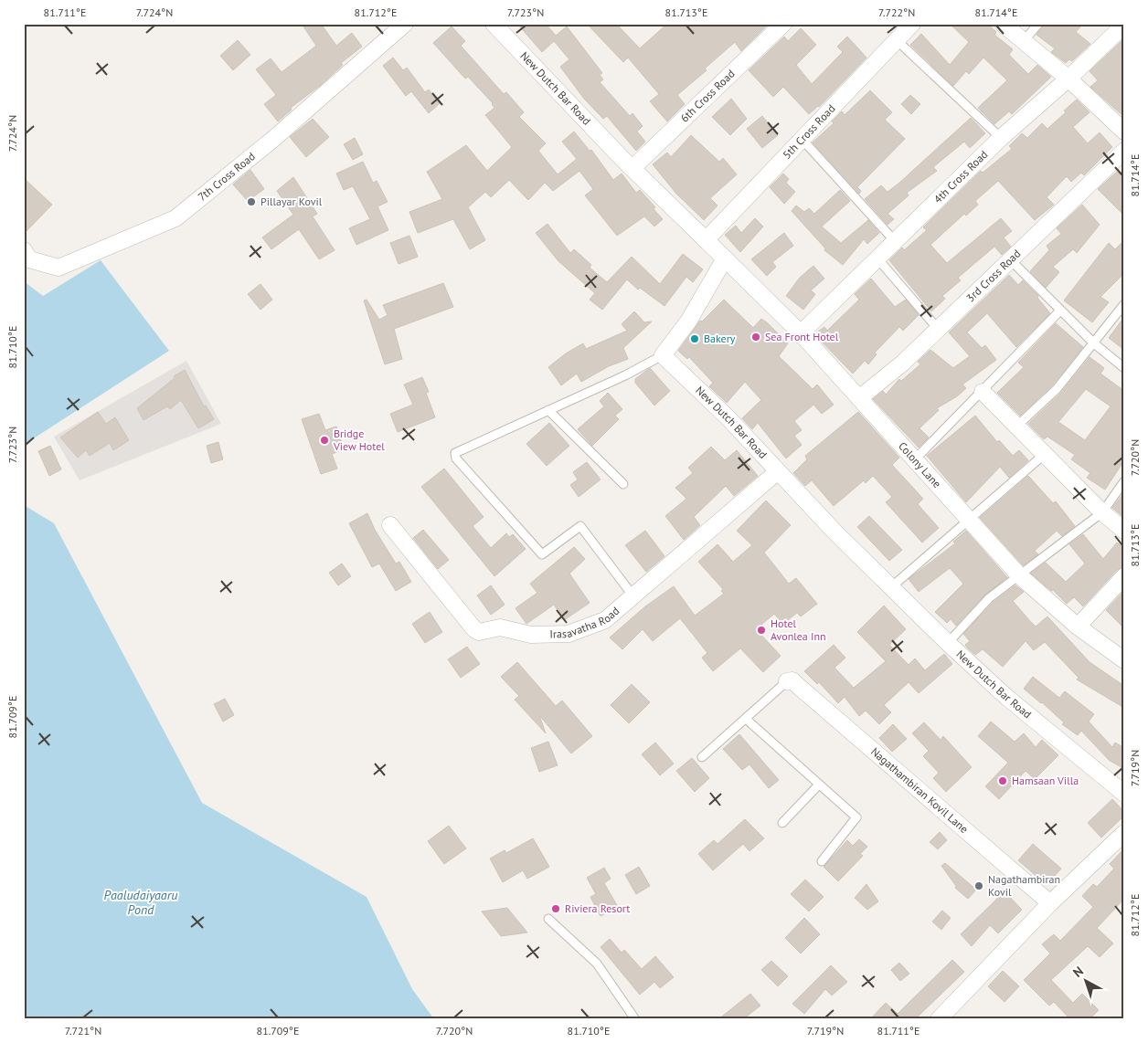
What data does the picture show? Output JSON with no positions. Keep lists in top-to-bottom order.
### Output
{
  "streets": {
    "street": [
      "New Dutch Bar Road",
      "6th Cross Road",
      "5th Cross Road",
      "7th Cross Road",
      "4th Cross Road",
      "3rd Cross Road",
      "Colony Lane",
      "Irasavatha Road",
      "Nagathambiran Kovil Lane"
    ]
  },
  "crossings": [
    ["New Dutch Bar Road", "6th Cross Road"],
    ["New Dutch Bar Road", "5th Cross Road"],
    ["New Dutch Bar Road", "Colony Lane"],
    ["New Dutch Bar Road", "Irasavatha Road"],
    ["4th Cross Road", "Colony Lane"],
    ["3rd Cross Road", "Colony Lane"]
  ],
  "water": ["Paaludaiyaaru Pond"],
  "places": [
    "Pillayar Kovil",
    "Sea Front Hotel",
    "Bakery",
    "Bridge View Hotel",
    "Hotel Avonlea Inn",
    "Hamsaan Villa",
    "Nagathambiran Kovil",
    "Riviera Resort"
  ],
  "north": "top left",
  "coordinates": [
    "81.711°E",
    "7.724°N",
    "81.712°E",
    "7.723°N",
    "81.713°E",
    "7.722°N",
    "81.714°E",
    "81.710°E",
    "7.720°N",
    "81.709°E",
    "7.719°N",
    "7.721°N"
  ]
}
